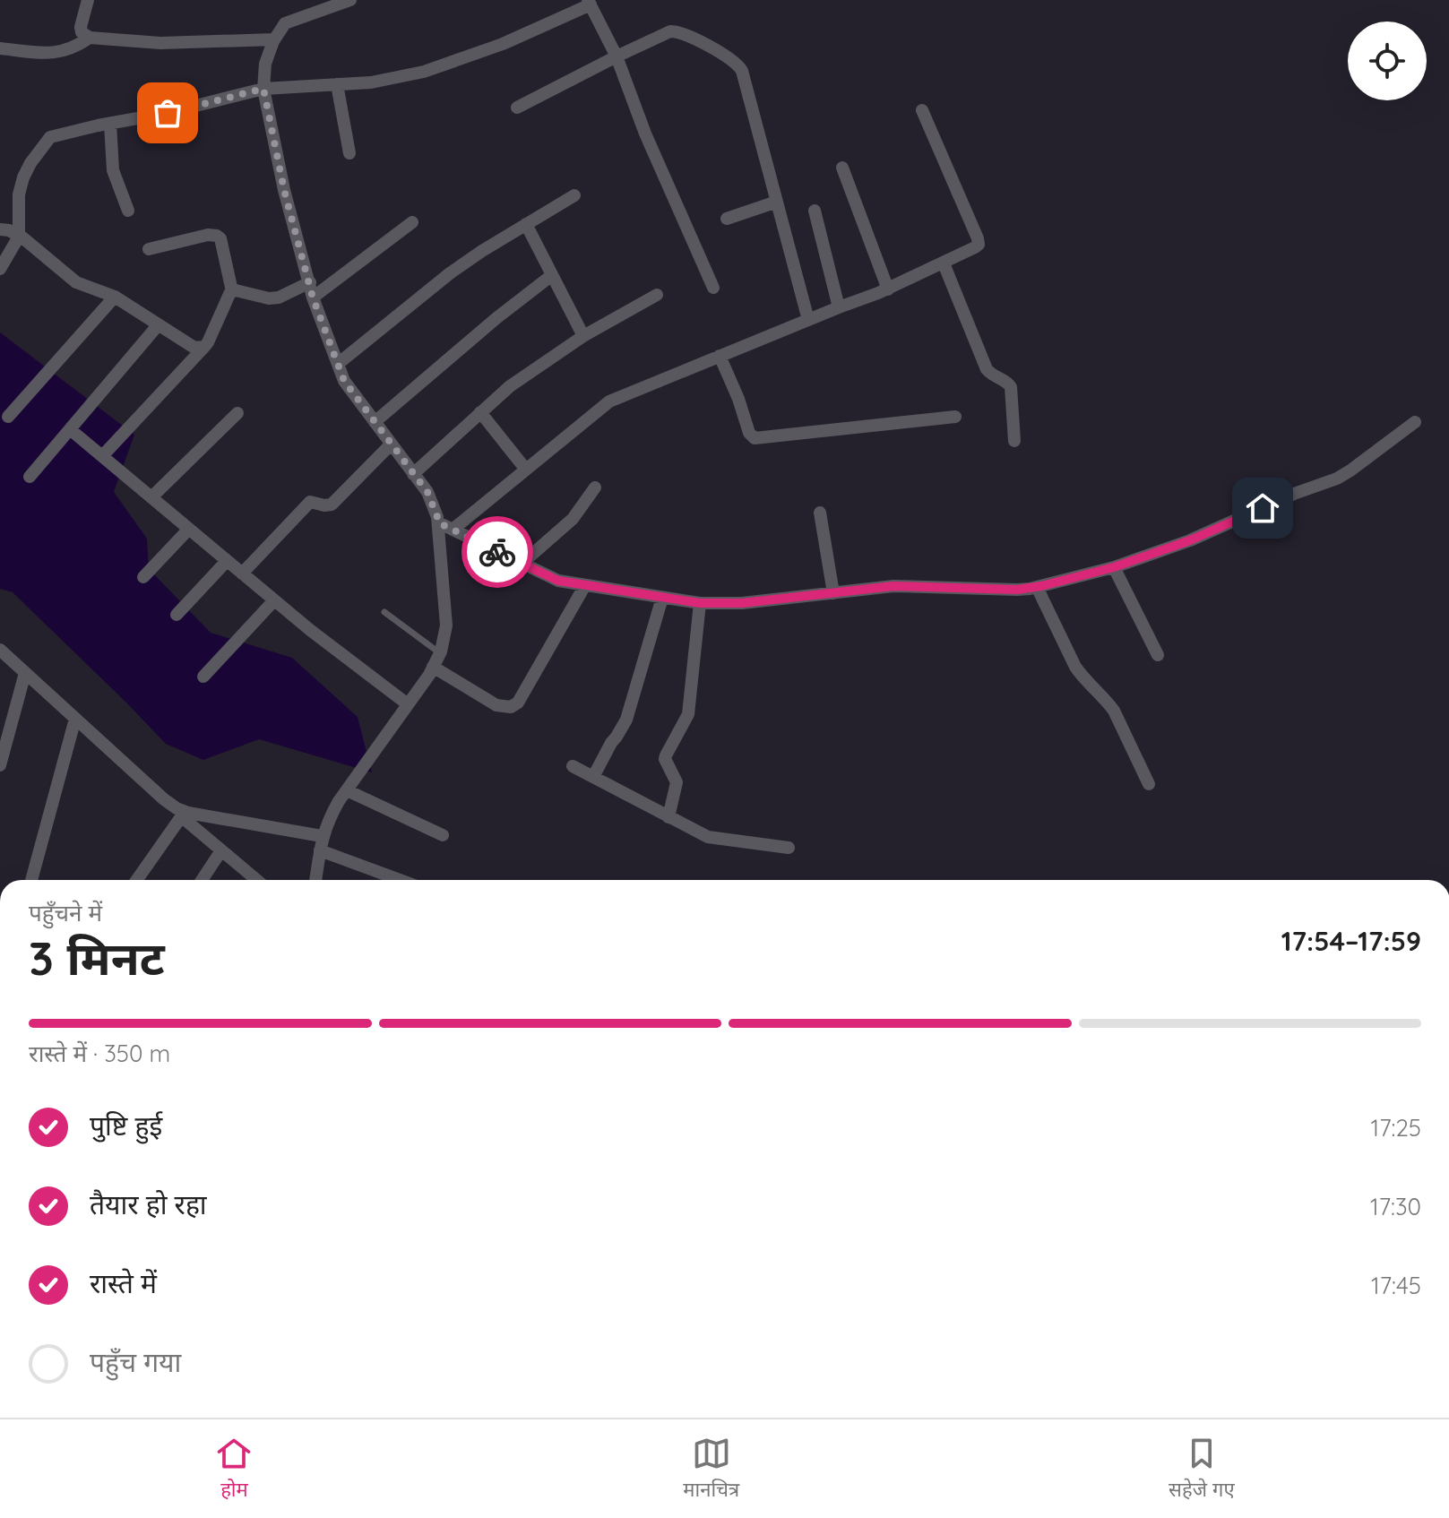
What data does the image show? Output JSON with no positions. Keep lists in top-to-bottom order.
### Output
{
  "page": {
    "heading": ["3 मिनट", "पहुँचने में", "17:54–17:59"],
    "bar": "रास्ते में · 350 m",
    "list": [
      ["पुष्टि हुई", "17:25"],
      ["तैयार हो रहा", "17:30"],
      ["रास्ते में", "17:45"],
      "पहुँच गया"
    ],
    "tabs": ["होम", "मानचित्र", "सहेजे गए"]
  }
}
